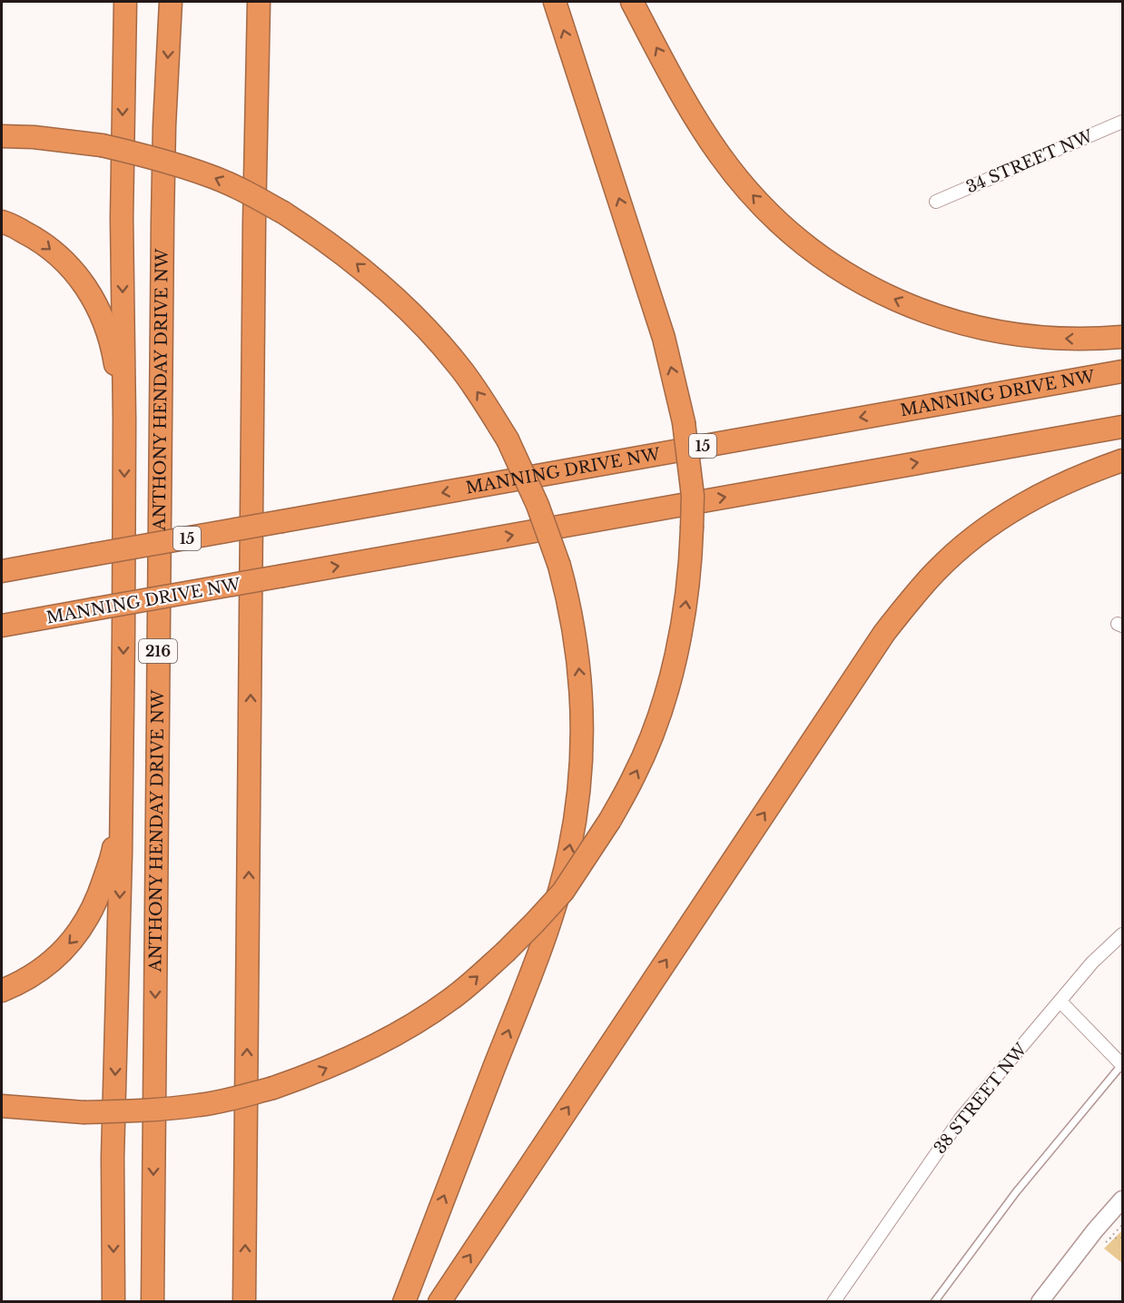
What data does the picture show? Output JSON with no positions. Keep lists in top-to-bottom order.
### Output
{
  "streets": {
    "highway": [
      "ANTHONY HENDAY DRIVE NW",
      "MANNING DRIVE NW",
      "15",
      "216"
    ],
    "street": ["34 STREET NW", "38 STREET NW"]
  }
}
